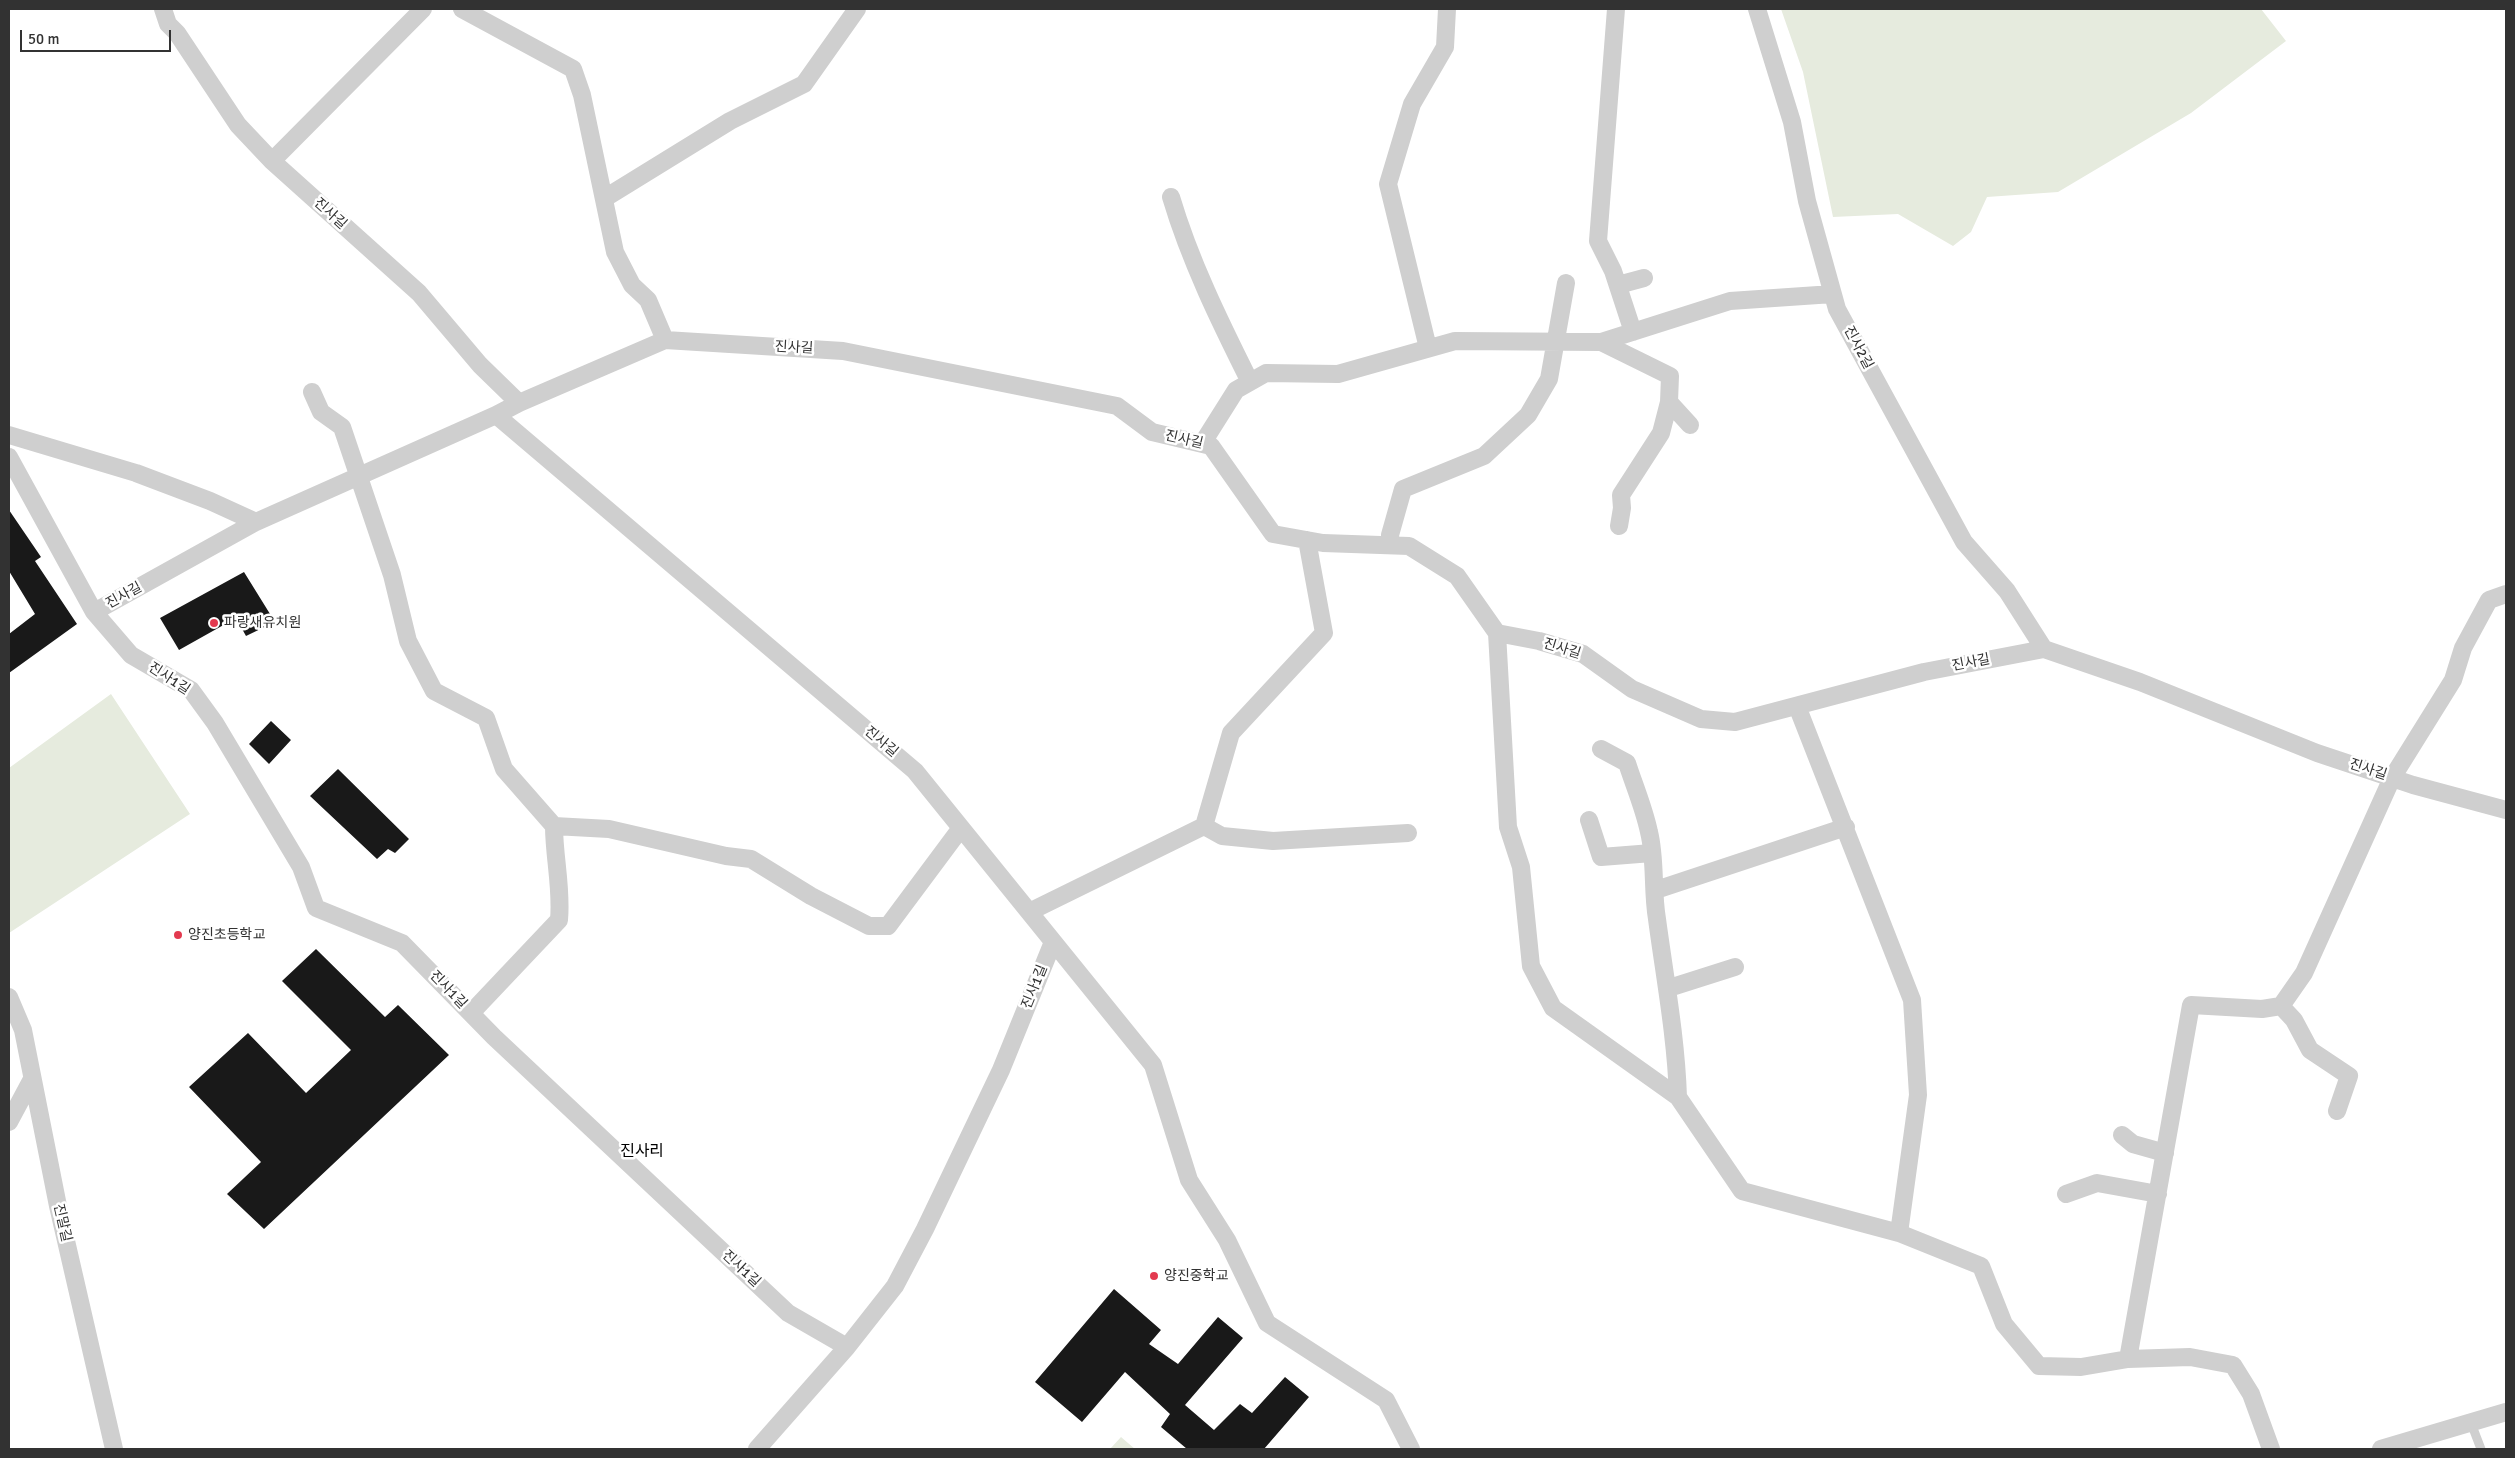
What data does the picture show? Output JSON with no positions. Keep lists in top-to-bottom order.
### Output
{
  "streets": {
    "street": [
      "진사길",
      "진사2길",
      "진사1길",
      "진말길"
    ]
  },
  "crossings": [
    ["진사길", "진사2길"],
    ["진사길", "진사1길"]
  ],
  "districts": ["진사리"],
  "places": ["파랑새유치원", "양진초등학교", "양진중학교"],
  "scale_bar": "50 m"
}
